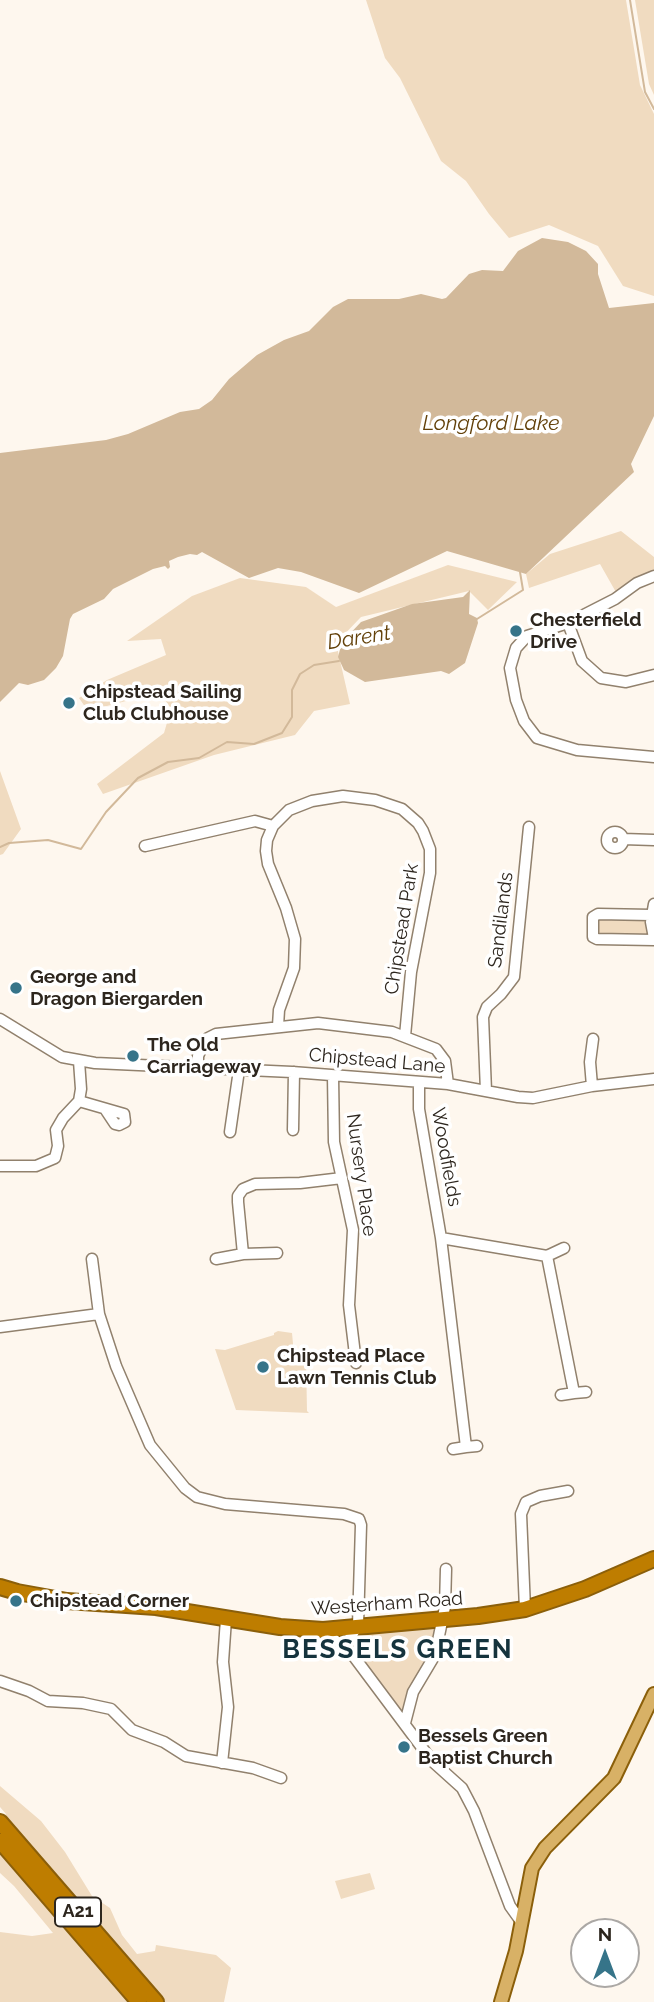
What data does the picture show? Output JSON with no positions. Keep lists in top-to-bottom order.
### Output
{
  "streets": {
    "highway": ["Westerham Road", "A21"],
    "street": [
      "Sandilands",
      "Chipstead Park",
      "Chipstead Lane",
      "Woodfields",
      "Nursery Place"
    ]
  },
  "crossings": [
    ["Sandilands", "Chipstead Lane"],
    ["Chipstead Lane", "Woodfields"],
    ["Chipstead Lane", "Nursery Place"]
  ],
  "districts": ["BESSELS GREEN"],
  "water": ["Longford Lake", "Darent"],
  "places": [
    "Chesterfield Drive",
    "Chipstead Sailing Club Clubhouse",
    "George and Dragon Biergarden",
    "The Old Carriageway",
    "Chipstead Place Lawn Tennis Club",
    "Chipstead Corner",
    "Bessels Green Baptist Church"
  ],
  "north": "top"
}
